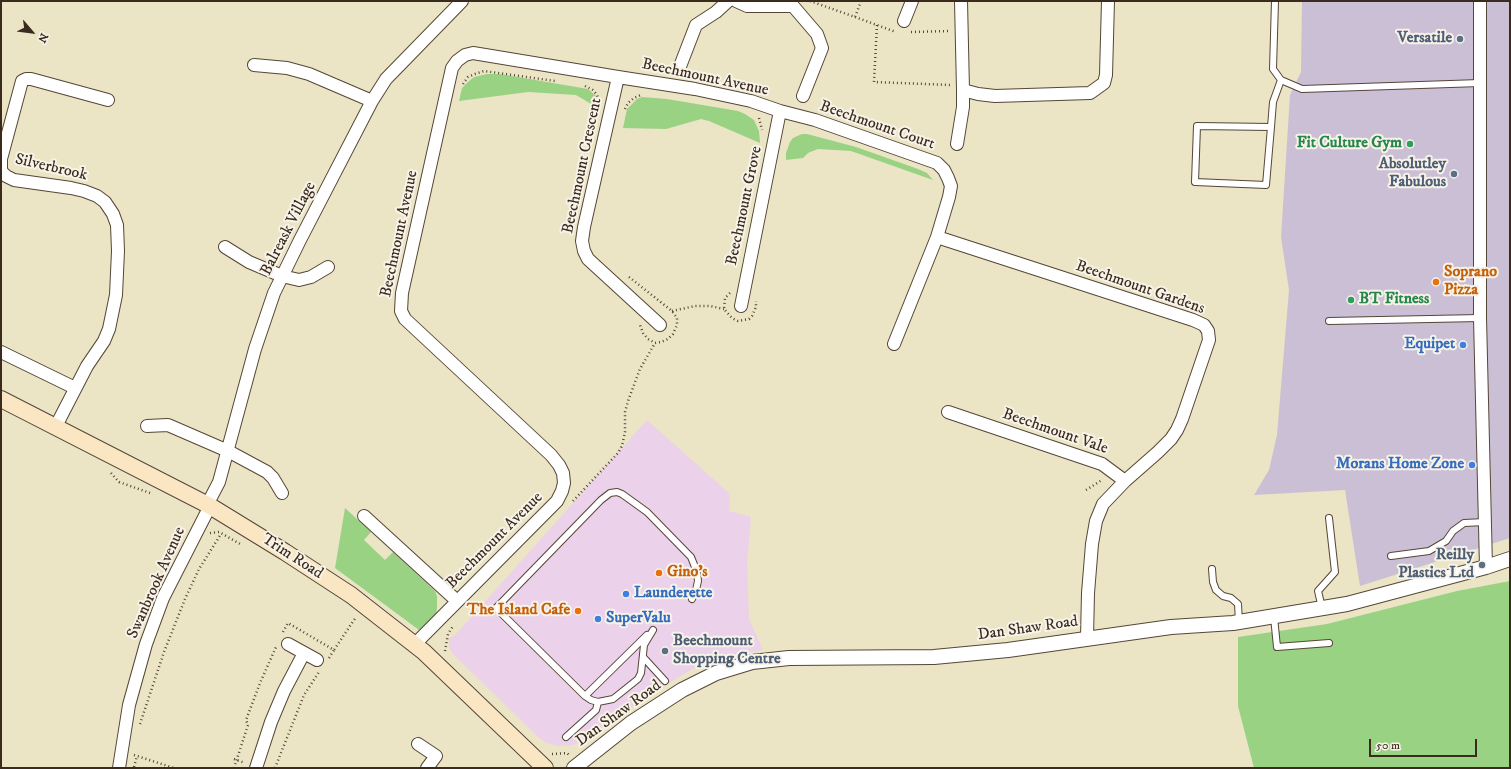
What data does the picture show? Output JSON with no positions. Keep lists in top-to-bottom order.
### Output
{
  "streets": {
    "main road": ["Trim Road"],
    "street": [
      "Beechmount Avenue",
      "Beechmount Court",
      "Beechmount Crescent",
      "Silverbrook",
      "Beechmount Grove",
      "Balreask Village",
      "Beechmount Gardens",
      "Beechmount Vale",
      "Swanbrook Avenue",
      "Dan Shaw Road"
    ]
  },
  "crossings": [
    ["Beechmount Avenue", "Beechmount Court"],
    ["Beechmount Avenue", "Beechmount Crescent"],
    ["Beechmount Avenue", "Beechmount Grove"],
    ["Beechmount Avenue", "Trim Road"],
    ["Beechmount Court", "Beechmount Grove"],
    ["Beechmount Court", "Beechmount Gardens"],
    ["Silverbrook", "Trim Road"],
    ["Balreask Village", "Trim Road"],
    ["Balreask Village", "Swanbrook Avenue"],
    ["Beechmount Gardens", "Beechmount Vale"],
    ["Trim Road", "Swanbrook Avenue"]
  ],
  "places": [
    "Versatile",
    "Fit Culture Gym",
    "Absolutley Fabulous",
    "Soprano Pizza",
    "BT Fitness",
    "Equipet",
    "Morans Home Zone",
    "Reilly Plastics Ltd",
    "Gino's",
    "Launderette",
    "The Island Cafe",
    "SuperValu",
    "Beechmount Shopping Centre"
  ],
  "scale_bar": "50 m",
  "north": "bottom right"
}
